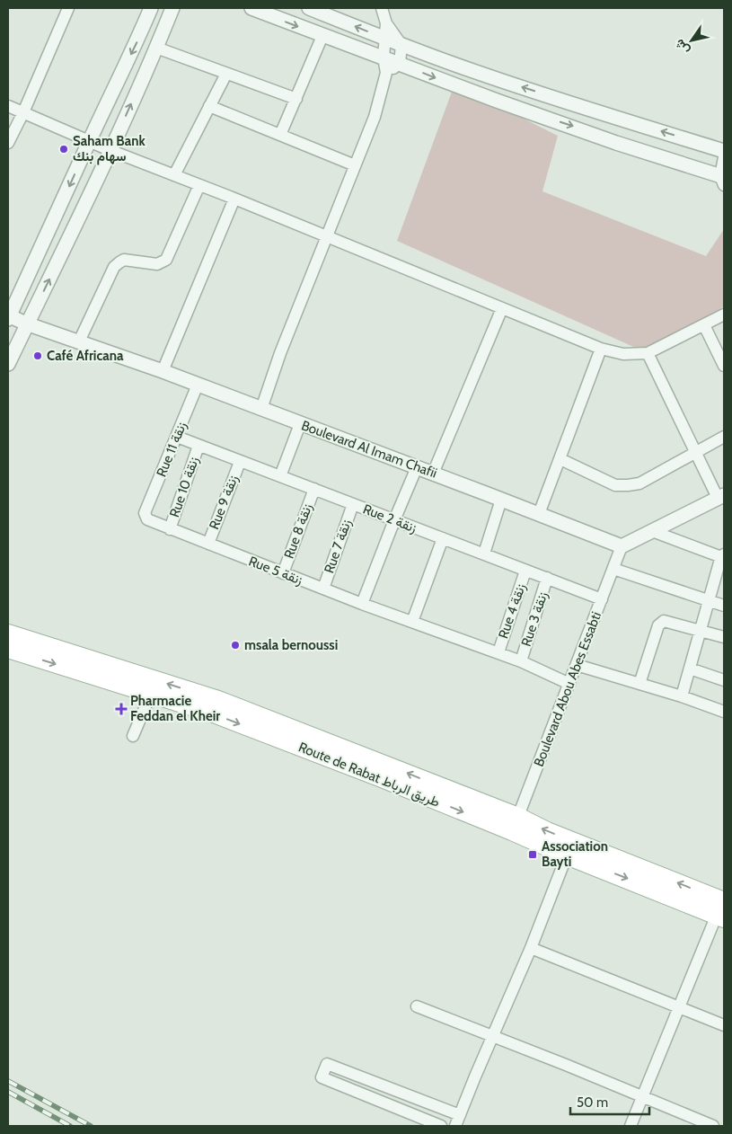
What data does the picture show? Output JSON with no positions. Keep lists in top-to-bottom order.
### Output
{
  "streets": {
    "main road": ["Route de Rabat طريق الرباط"],
    "street": [
      "Rue 11 زنقة",
      "Boulevard Al Imam Chafii",
      "Rue 10 زنقة",
      "Rue 9 زنقة",
      "Rue 2 زنقة",
      "Rue 8 زنقة",
      "Rue 7 زنقة",
      "Rue 5 زنقة",
      "Rue 4 زنقة",
      "Rue 3 زنقة",
      "Boulevard Abou Abes Essabti"
    ]
  },
  "crossings": [
    ["Rue 11 زنقة", "Boulevard Al Imam Chafii"],
    ["Rue 11 زنقة", "Rue 2 زنقة"],
    ["Rue 11 زنقة", "Rue 5 زنقة"],
    ["Boulevard Al Imam Chafii", "Boulevard Abou Abes Essabti"],
    ["Rue 10 زنقة", "Rue 2 زنقة"],
    ["Rue 10 زنقة", "Rue 5 زنقة"],
    ["Rue 9 زنقة", "Rue 2 زنقة"],
    ["Rue 9 زنقة", "Rue 5 زنقة"],
    ["Rue 2 زنقة", "Rue 8 زنقة"],
    ["Rue 2 زنقة", "Rue 7 زنقة"],
    ["Rue 2 زنقة", "Rue 4 زنقة"],
    ["Rue 2 زنقة", "Rue 3 زنقة"],
    ["Rue 2 زنقة", "Boulevard Abou Abes Essabti"],
    ["Rue 8 زنقة", "Rue 5 زنقة"],
    ["Rue 7 زنقة", "Rue 5 زنقة"],
    ["Rue 5 زنقة", "Rue 4 زنقة"],
    ["Rue 5 زنقة", "Rue 3 زنقة"],
    ["Rue 5 زنقة", "Boulevard Abou Abes Essabti"],
    ["Boulevard Abou Abes Essabti", "Route de Rabat طريق الرباط"]
  ],
  "places": {
    "other": ["Saham Bank سهام بنك", "Café Africana", "msala bernoussi"],
    "health": ["Pharmacie Feddan el Kheir"],
    "transit": ["Association Bayti"]
  },
  "scale_bar": "50 m",
  "north": "bottom left"
}
